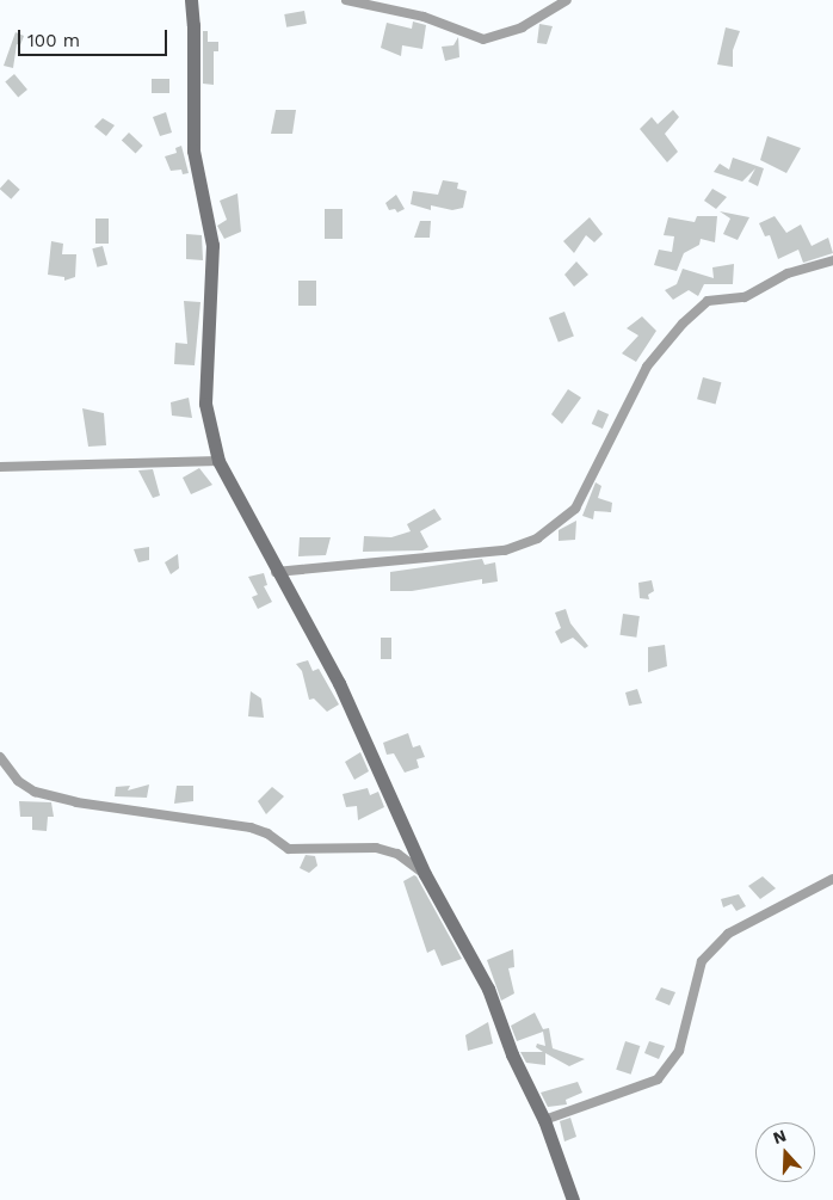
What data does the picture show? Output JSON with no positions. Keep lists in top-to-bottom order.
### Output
{
  "scale_bar": "100 m",
  "north": "top"
}
